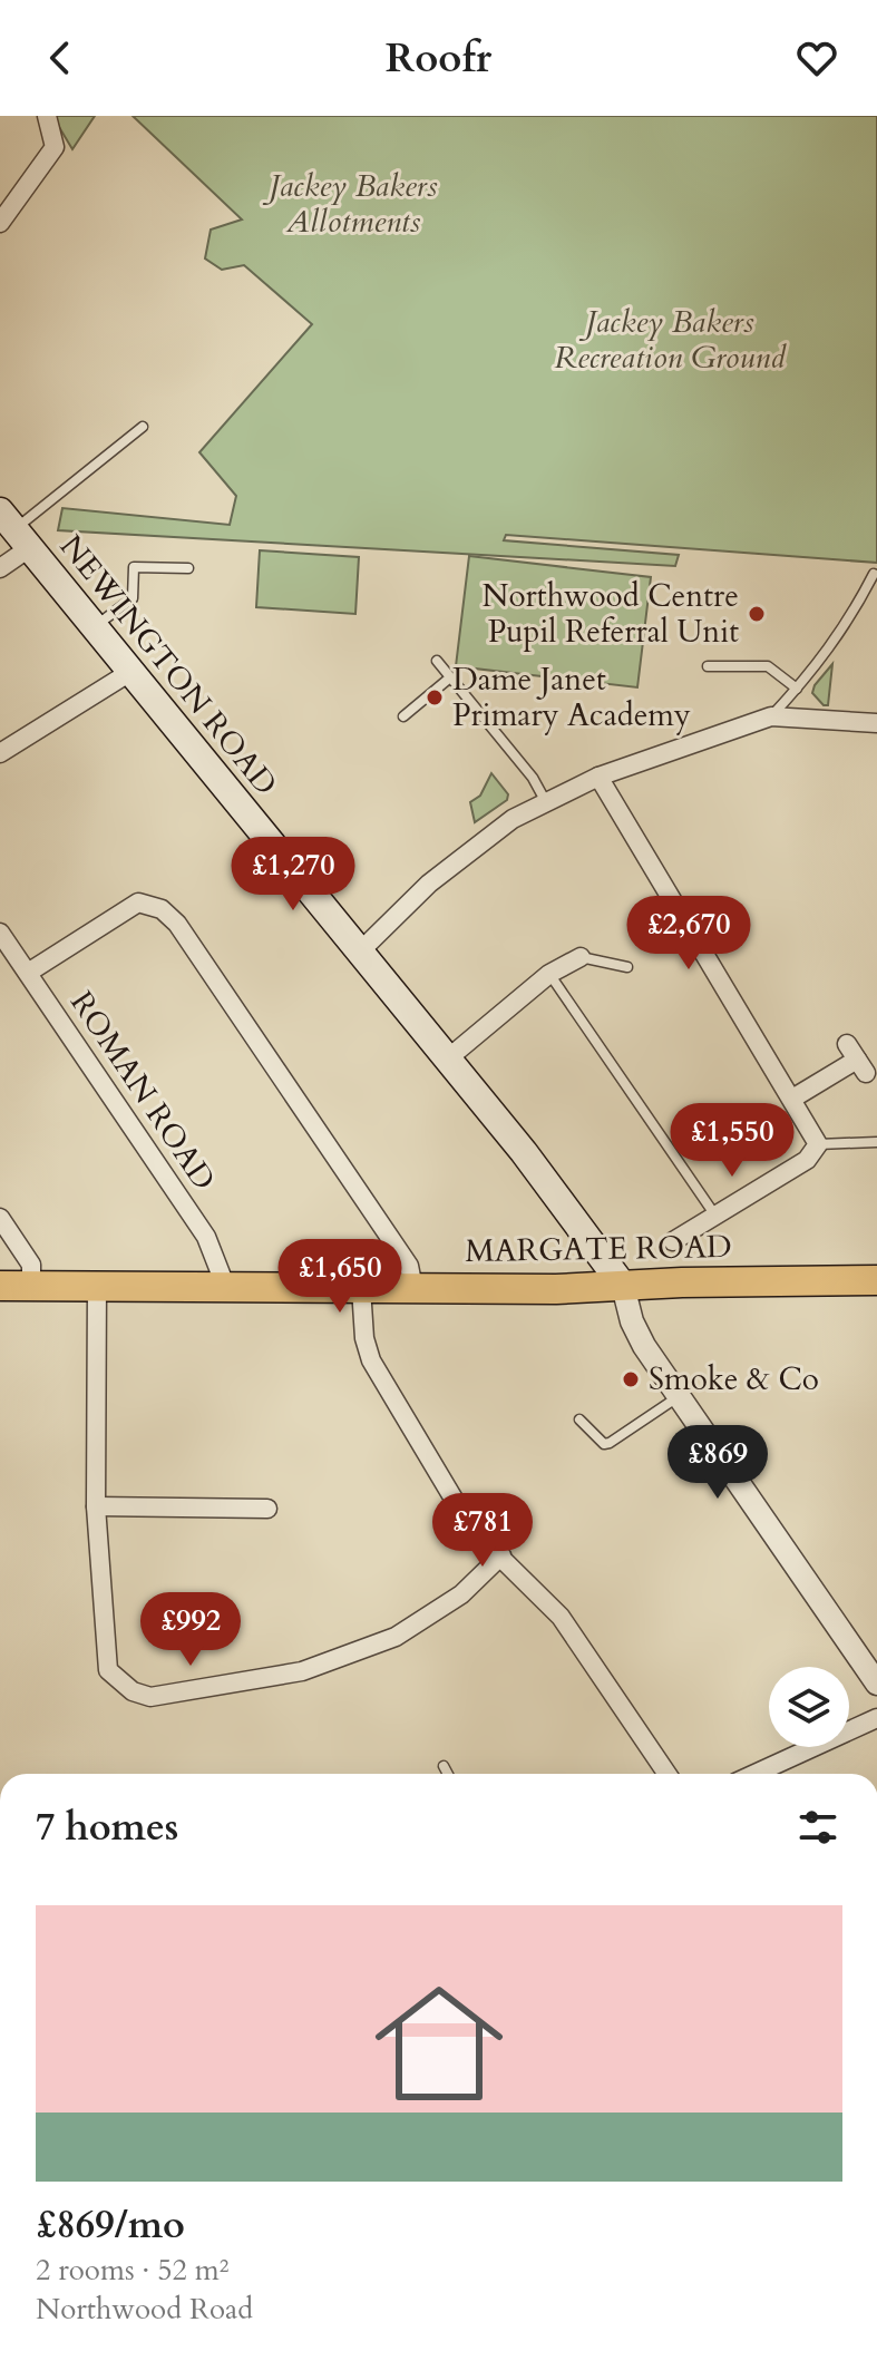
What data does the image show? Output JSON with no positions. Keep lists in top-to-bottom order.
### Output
{
  "streets": {
    "main road": ["NEWINGTON ROAD", "MARGATE ROAD"],
    "street": ["ROMAN ROAD"]
  },
  "crossings": [
    ["NEWINGTON ROAD", "MARGATE ROAD"],
    ["ROMAN ROAD", "MARGATE ROAD"]
  ],
  "parks": ["Jackey Bakers Allotments", "Jackey Bakers Recreation Ground"],
  "places": ["Northwood Centre Pupil Referral Unit", "Dame Janet Primary Academy", "Smoke & Co"],
  "page": {
    "header": "Roofr",
    "price": [
      "£1,270",
      "£2,670",
      "£1,550",
      "£1,650",
      "£869",
      "£781",
      "£992"
    ],
    "heading": "7 homes",
    "list": [
      {
        "name": "£869/mo",
        "note": "2 rooms · 52 m² · Northwood Road"
      }
    ]
  }
}
